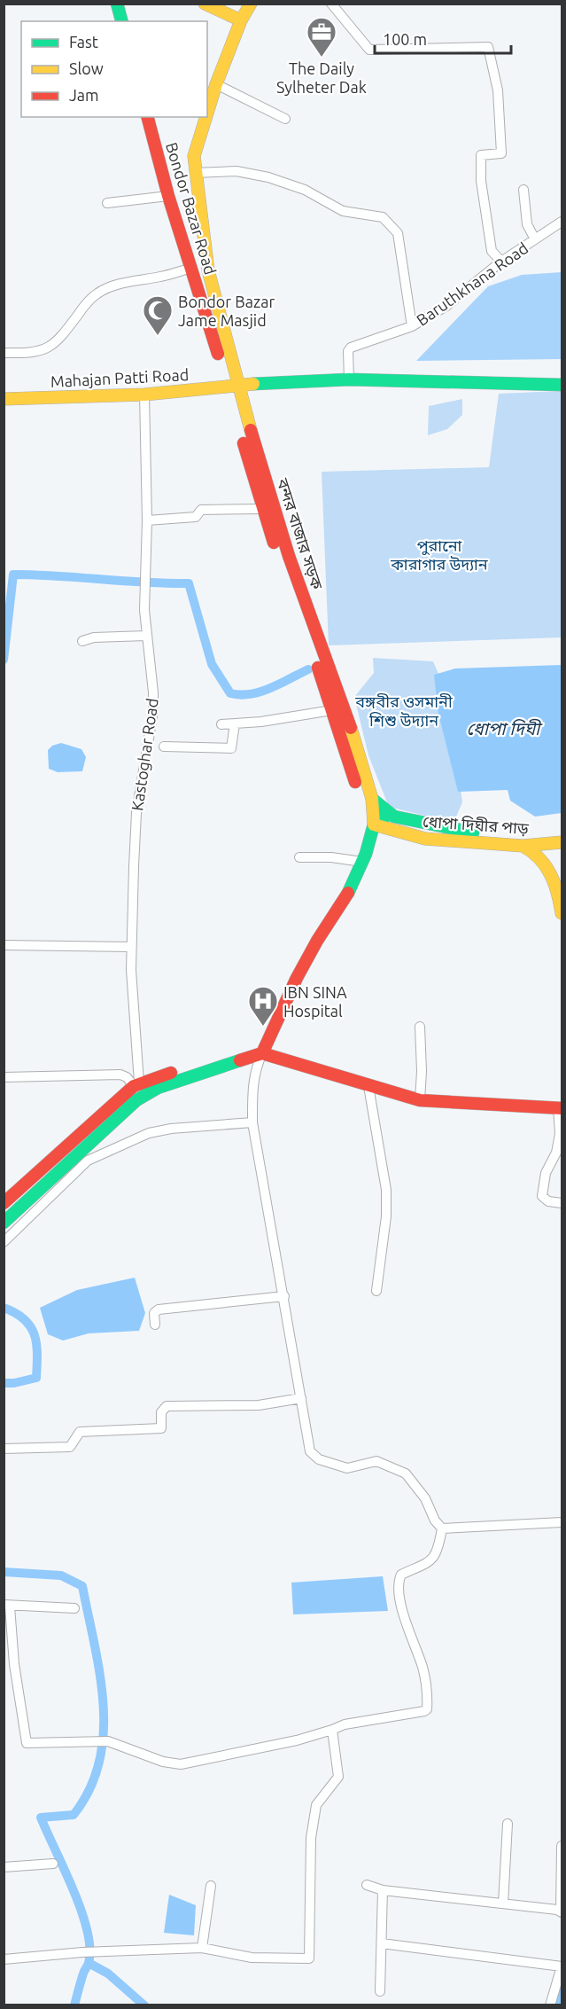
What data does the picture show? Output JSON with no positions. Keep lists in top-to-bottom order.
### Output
{
  "streets": {
    "main road": [
      "Bondor Bazar Road",
      "Mahajan Patti Road",
      "বন্দর বাজার সড়ক",
      "ধোপা দিঘীর পাড়"
    ],
    "street": ["Baruthkhana Road", "Kastoghar Road"]
  },
  "crossings": [
    ["Bondor Bazar Road", "Mahajan Patti Road"],
    ["Bondor Bazar Road", "বন্দর বাজার সড়ক"],
    ["Bondor Bazar Road", "ধোপা দিঘীর পাড়"],
    ["Baruthkhana Road", "Mahajan Patti Road"],
    ["Mahajan Patti Road", "বন্দর বাজার সড়ক"],
    ["Mahajan Patti Road", "Kastoghar Road"],
    ["বন্দর বাজার সড়ক", "ধোপা দিঘীর পাড়"]
  ],
  "water": ["ধোপা দিঘী"],
  "parks": ["পুরানো কারাগার উদ্যান", "বঙ্গবীর ওসমানী শিশু উদ্যান"],
  "places": {
    "office": ["The Daily Sylheter Dak"],
    "mosque": ["Bondor Bazar Jame Masjid"],
    "hospital": ["IBN SINA Hospital"]
  },
  "legend": ["Fast", "Slow", "Jam"],
  "scale_bar": "100 m"
}
